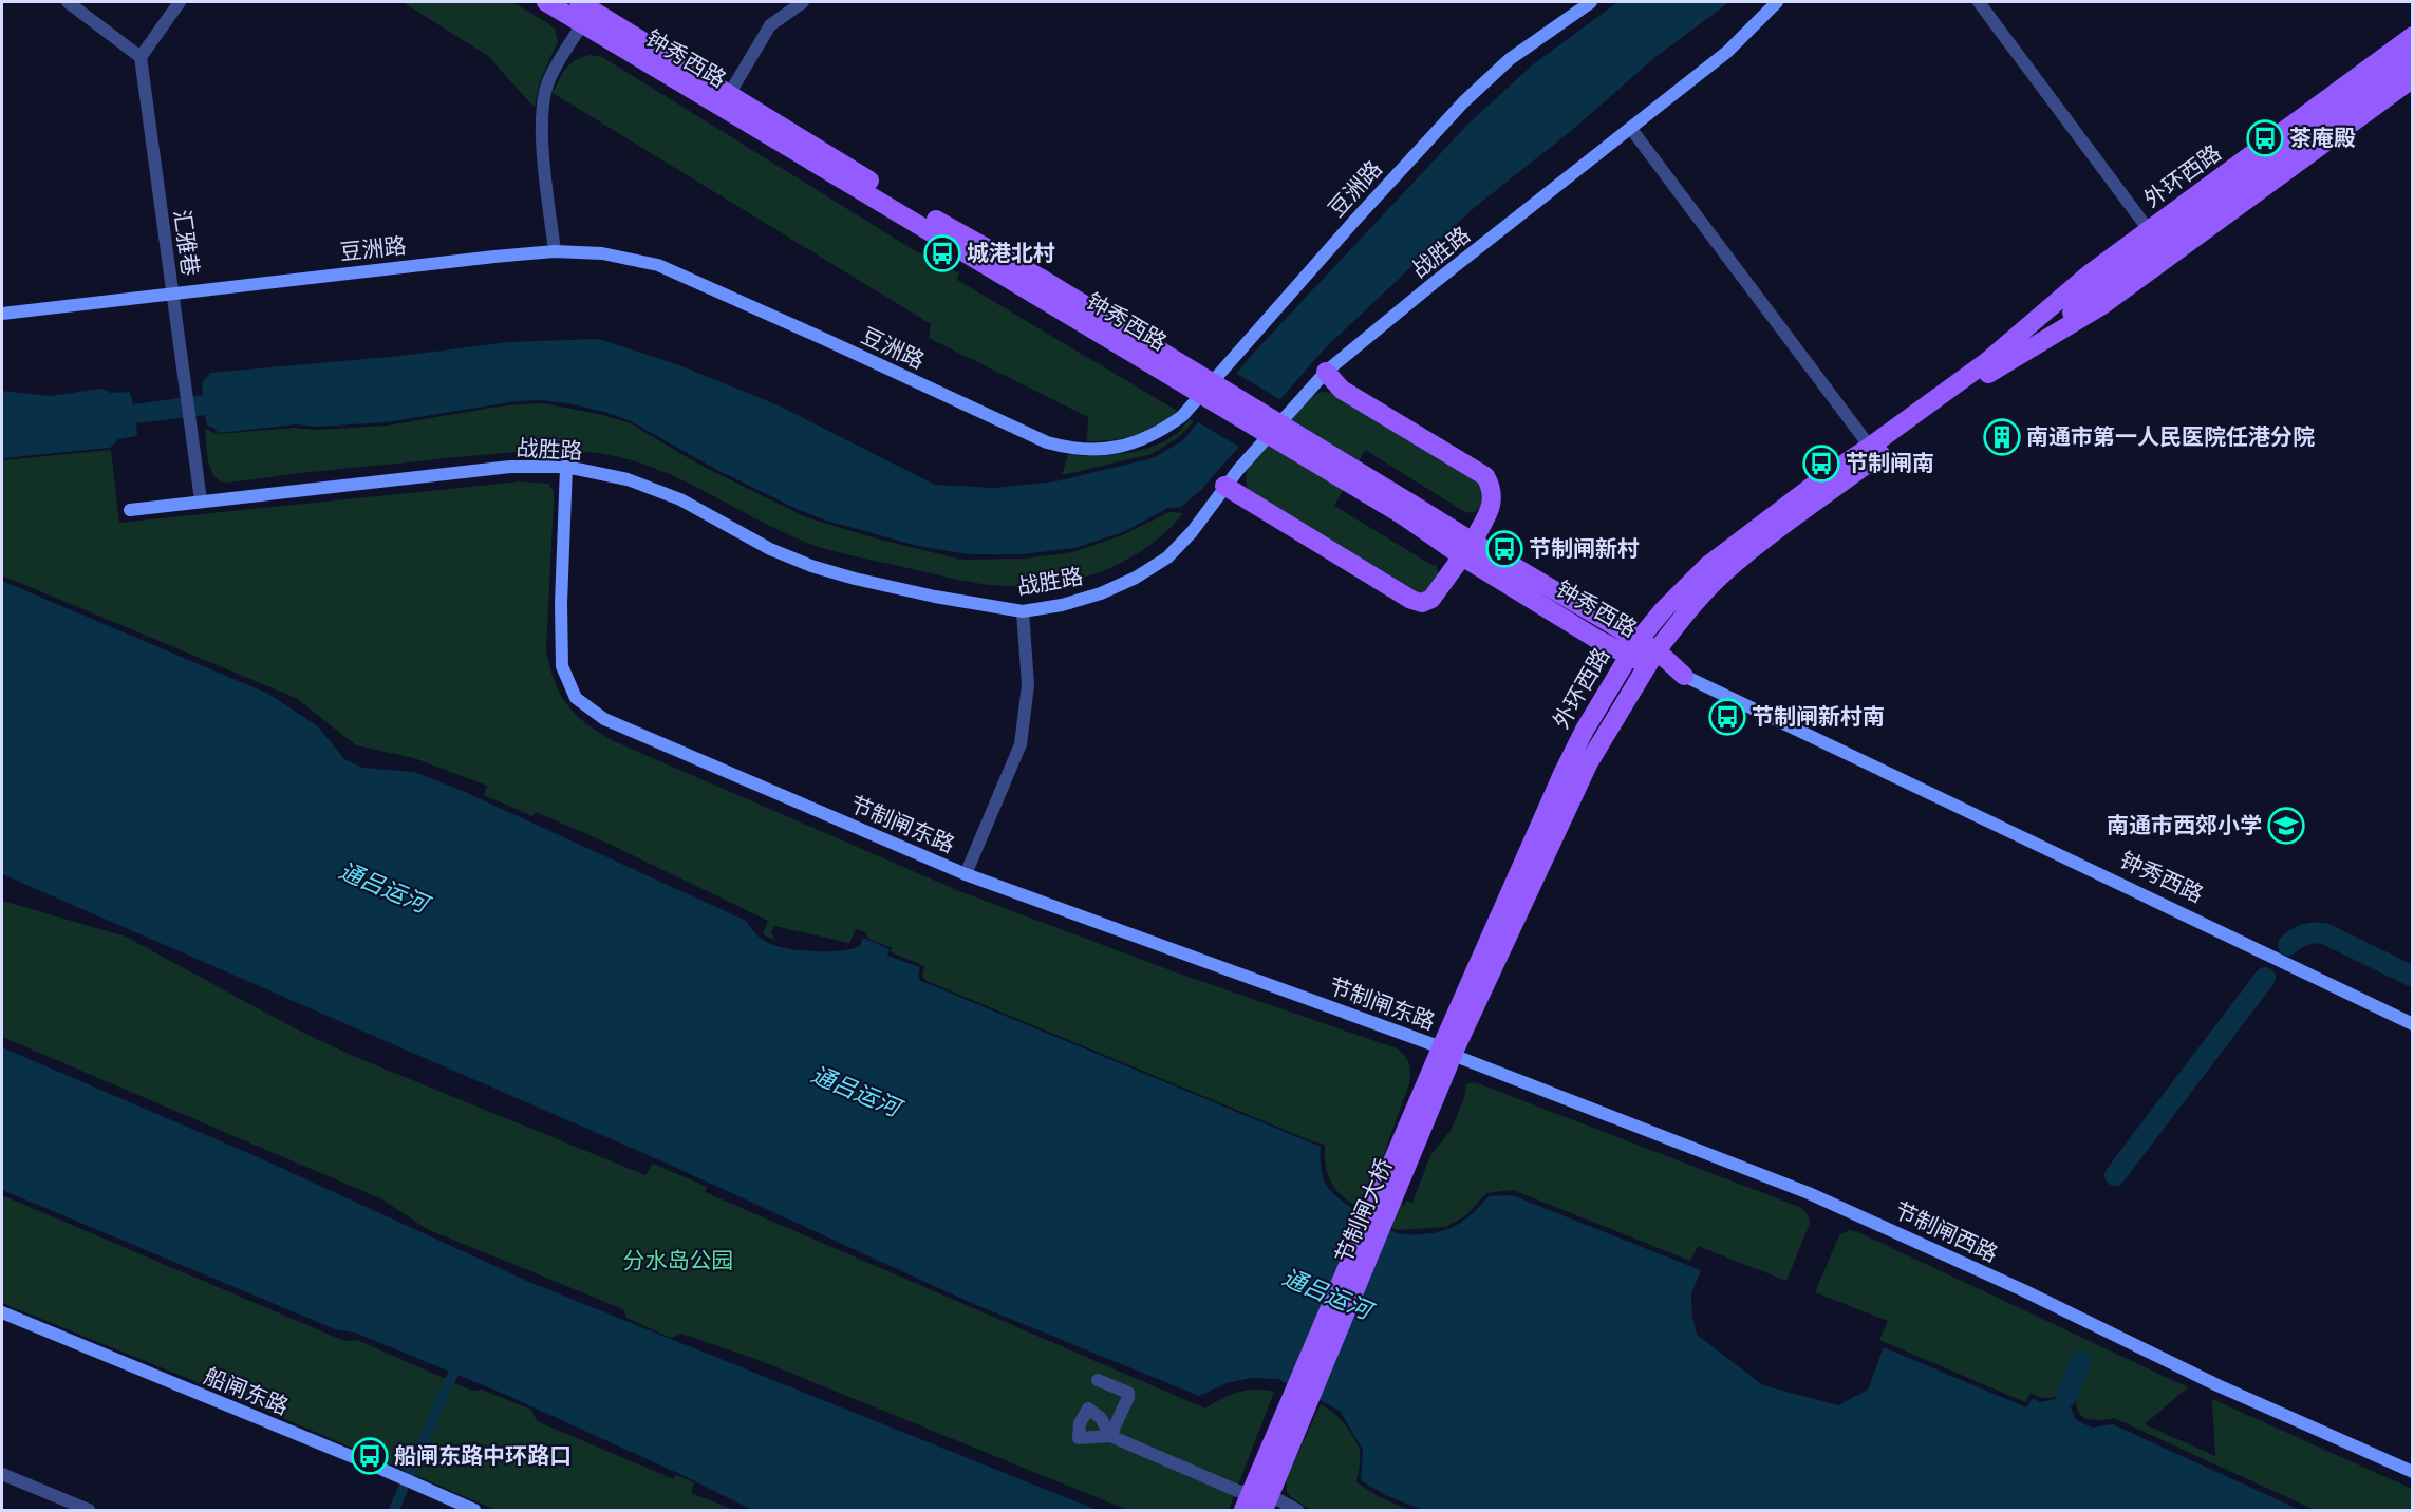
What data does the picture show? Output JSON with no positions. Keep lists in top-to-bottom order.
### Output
{
  "streets": {
    "main road": ["钟秀西路", "外环西路", "节制闸大桥"],
    "street": [
      "豆洲路",
      "汇雅巷",
      "战胜路",
      "节制闸东路",
      "节制闸西路",
      "船闸东路"
    ]
  },
  "crossings": [
    ["钟秀西路", "外环西路"],
    ["外环西路", "节制闸东路"],
    ["外环西路", "节制闸大桥"],
    ["外环西路", "节制闸西路"],
    ["豆洲路", "汇雅巷"],
    ["汇雅巷", "战胜路"],
    ["战胜路", "节制闸东路"],
    ["节制闸东路", "节制闸西路"]
  ],
  "water": ["通吕运河"],
  "parks": ["分水岛公园"],
  "places": {
    "bus stop": [
      "茶庵殿",
      "城港北村",
      "节制闸南",
      "节制闸新村",
      "节制闸新村南",
      "船闸东路中环路口"
    ],
    "building": ["南通市第一人民医院任港分院"],
    "school or university": ["南通市西郊小学"]
  }
}
